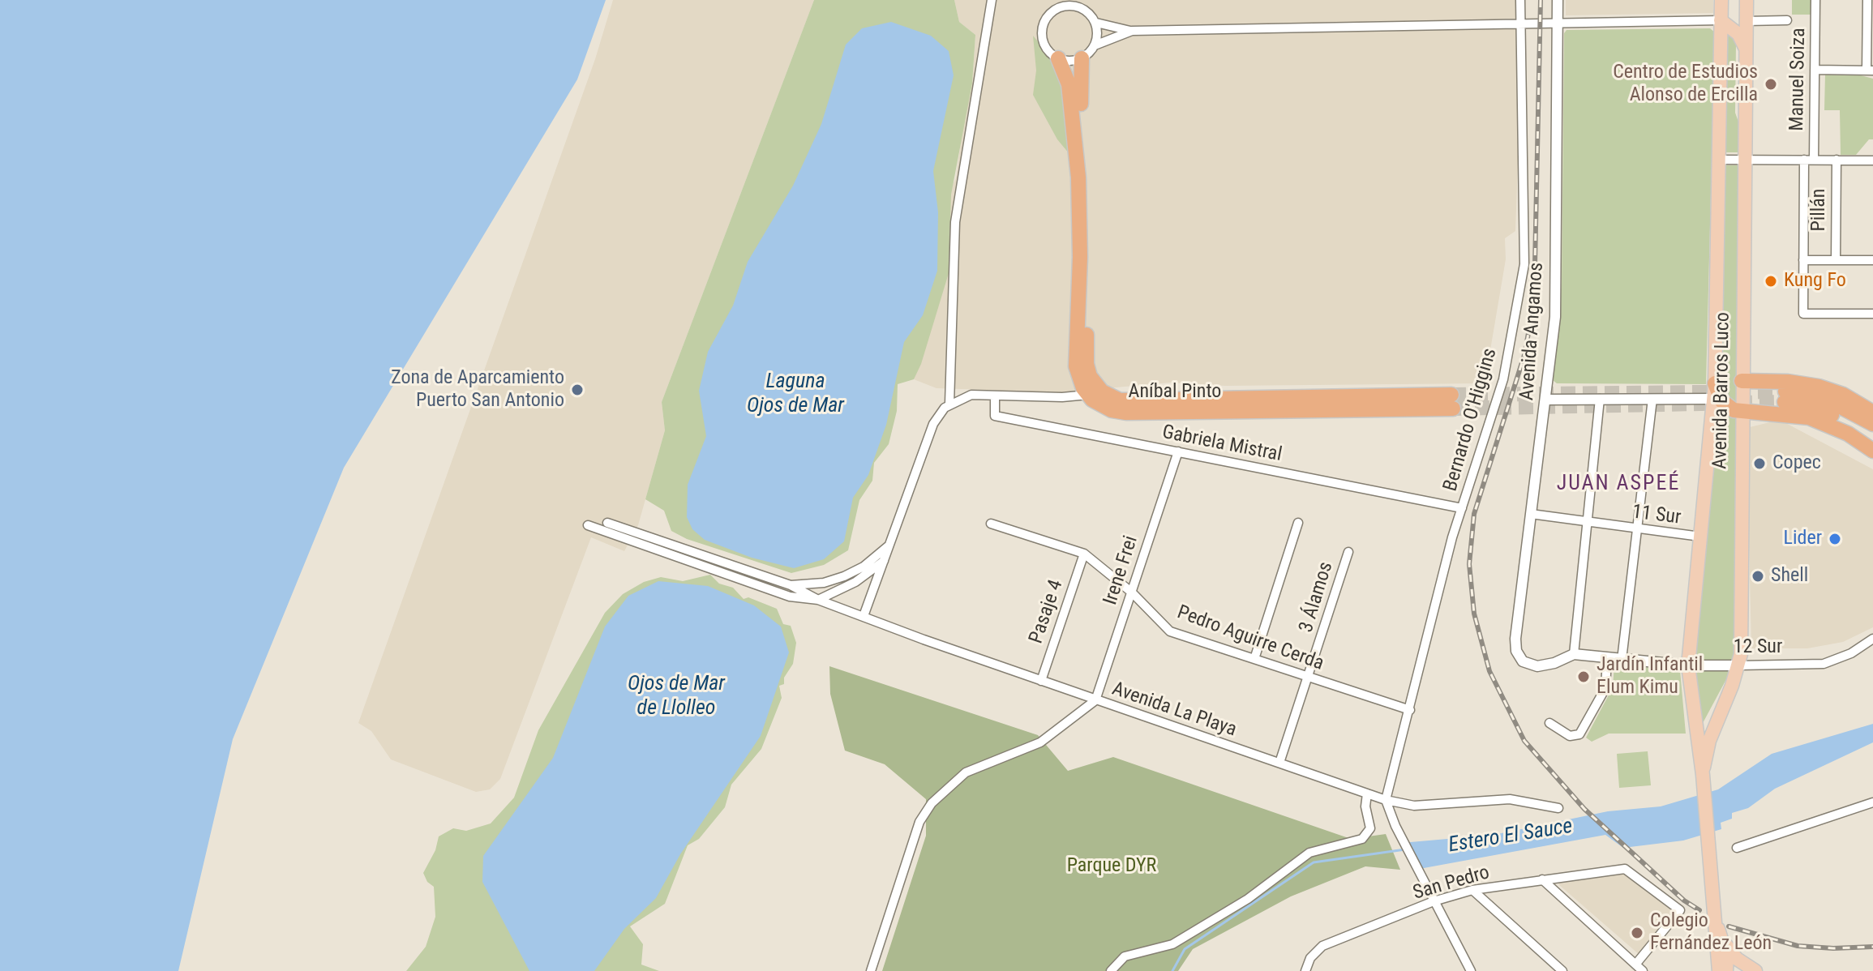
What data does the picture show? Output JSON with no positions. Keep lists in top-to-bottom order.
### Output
{
  "streets": {
    "highway": ["Aníbal Pinto"],
    "main road": ["Avenida Barros Luco"],
    "street": [
      "Manuel Soiza",
      "Pillán",
      "Avenida Angamos",
      "Bernardo O'Higgins",
      "Gabriela Mistral",
      "11 Sur",
      "Irene Frei",
      "3 Álamos",
      "Pasaje 4",
      "Pedro Aguirre Cerda",
      "12 Sur",
      "Avenida La Playa",
      "San Pedro"
    ]
  },
  "crossings": [
    ["Avenida Angamos", "11 Sur"],
    ["Avenida Angamos", "12 Sur"],
    ["Avenida Barros Luco", "11 Sur"],
    ["Avenida Barros Luco", "12 Sur"],
    ["Bernardo O'Higgins", "Gabriela Mistral"],
    ["Bernardo O'Higgins", "Pedro Aguirre Cerda"],
    ["Bernardo O'Higgins", "Avenida La Playa"],
    ["Gabriela Mistral", "Irene Frei"],
    ["Irene Frei", "Pedro Aguirre Cerda"],
    ["Irene Frei", "Avenida La Playa"],
    ["3 Álamos", "Pedro Aguirre Cerda"],
    ["3 Álamos", "Avenida La Playa"],
    ["Pasaje 4", "Pedro Aguirre Cerda"],
    ["Pasaje 4", "Avenida La Playa"]
  ],
  "districts": ["JUAN ASPEÉ"],
  "water": ["Laguna Ojos de Mar", "Ojos de Mar de Llolleo", "Estero El Sauce"],
  "parks": ["Parque DYR"],
  "places": [
    "Centro de Estudios Alonso de Ercilla",
    "Kung Fo",
    "Zona de Aparcamiento Puerto San Antonio",
    "Copec",
    "Lider",
    "Shell",
    "Jardín Infantil Elum Kimu",
    "Colegio Fernández León"
  ]
}
